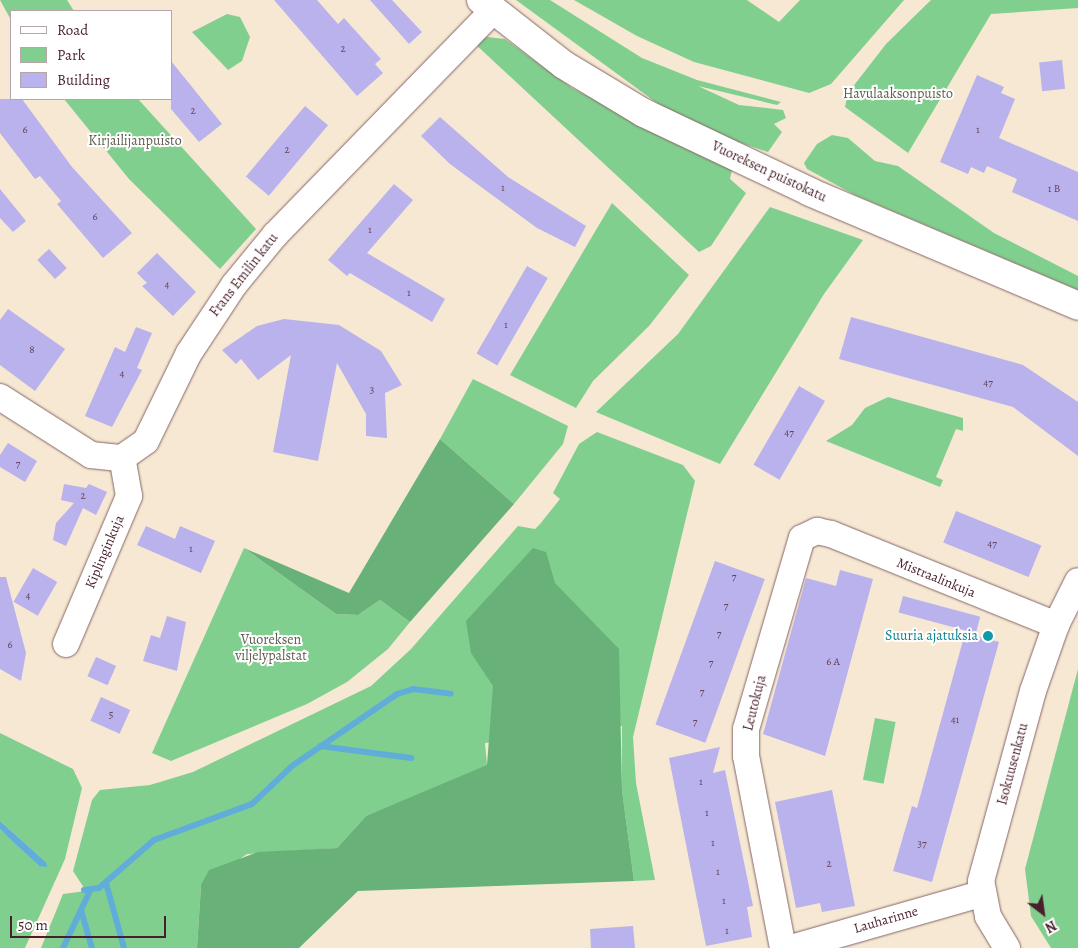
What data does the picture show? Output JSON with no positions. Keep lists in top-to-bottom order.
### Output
{
  "streets": {
    "main road": ["Vuoreksen puistokatu"],
    "street": [
      "Frans Emilin katu",
      "Kiplinginkuja",
      "Mistraalinkuja",
      "Leutokuja",
      "Isokuusenkatu",
      "Lauharinne"
    ]
  },
  "crossings": [
    ["Vuoreksen puistokatu", "Frans Emilin katu"],
    ["Frans Emilin katu", "Kiplinginkuja"],
    ["Mistraalinkuja", "Leutokuja"],
    ["Mistraalinkuja", "Isokuusenkatu"],
    ["Isokuusenkatu", "Lauharinne"]
  ],
  "parks": ["Havulaaksonpuisto", "Kirjailijanpuisto", "Vuoreksen viljelypalstat"],
  "places": ["Suuria ajatuksia"],
  "house_numbers": [
    "2",
    "2",
    "6",
    "1",
    "2",
    "1",
    "1 B",
    "6",
    "1",
    "4",
    "1",
    "1",
    "8",
    "4",
    "47",
    "3",
    "47",
    "7",
    "2",
    "47",
    "1",
    "7",
    "4",
    "7",
    "7",
    "6",
    "6 A",
    "7",
    "7",
    "5",
    "41",
    "7",
    "1",
    "1",
    "1",
    "37",
    "2",
    "1",
    "1",
    "1"
  ],
  "legend": ["Road", "Park", "Building"],
  "scale_bar": "50 m",
  "north": "bottom right"
}
